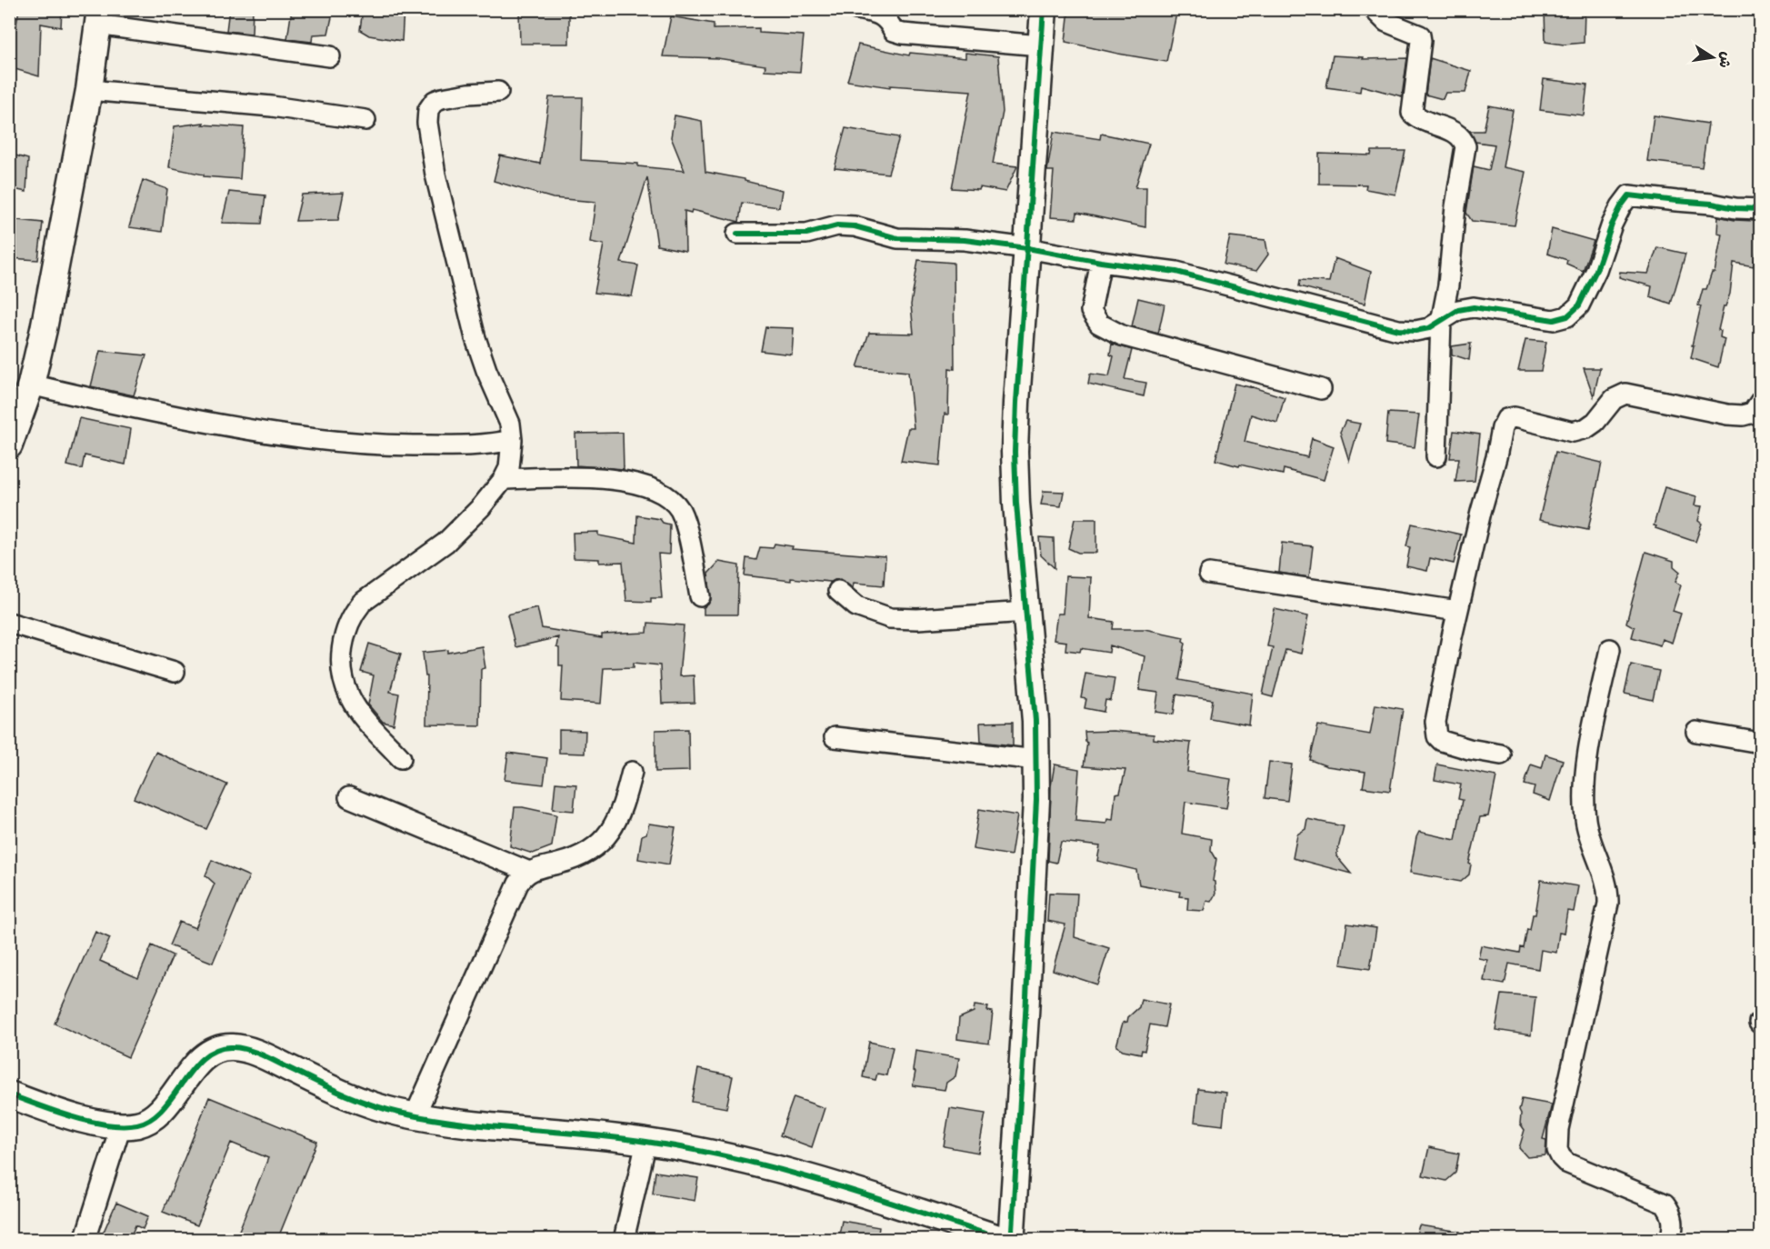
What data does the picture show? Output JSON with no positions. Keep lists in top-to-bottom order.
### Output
{
  "north": "right"
}
